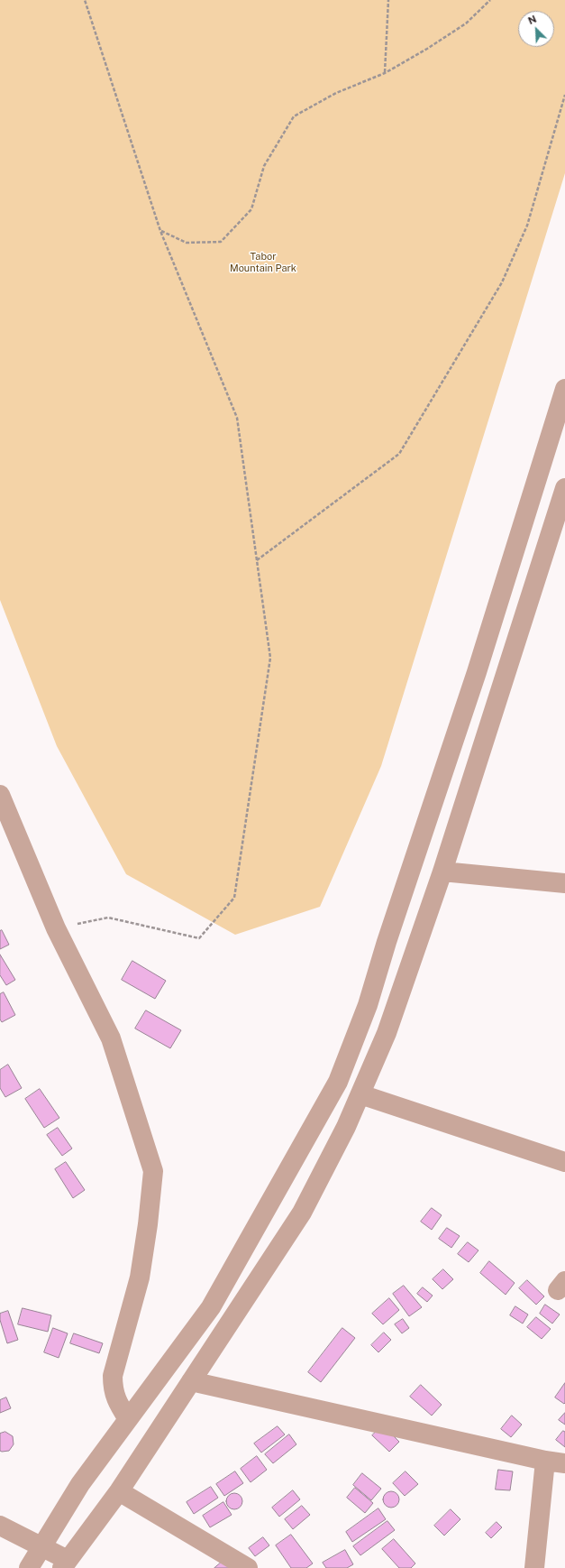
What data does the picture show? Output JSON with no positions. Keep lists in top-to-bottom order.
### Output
{
  "parks": ["Tabor Mountain Park"],
  "north": "top left"
}
